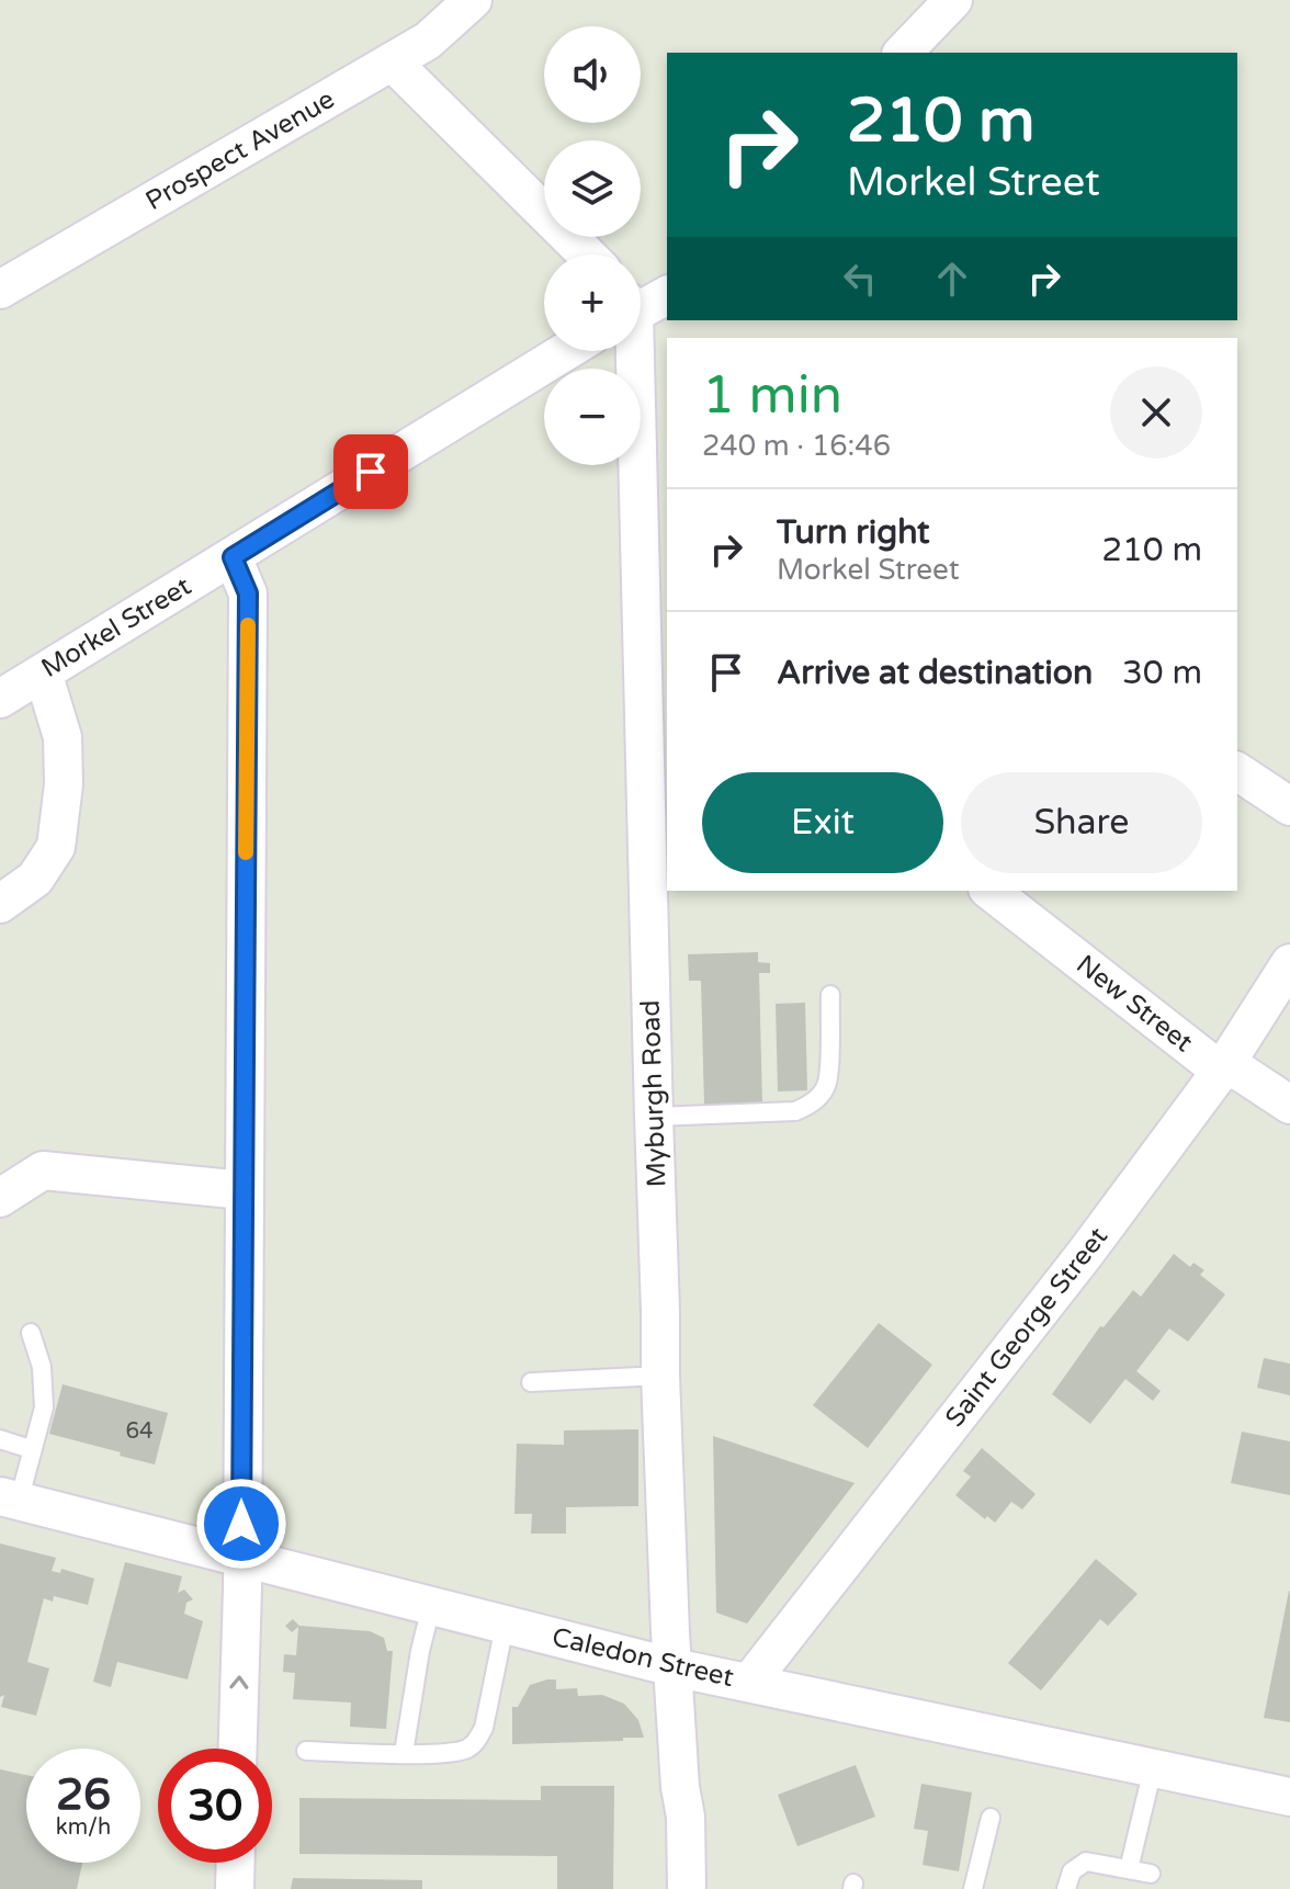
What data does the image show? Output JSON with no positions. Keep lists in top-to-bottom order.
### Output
{
  "streets": {
    "street": [
      "Prospect Avenue",
      "Morkel Street",
      "New Street",
      "Myburgh Road",
      "Saint George Street",
      "Caledon Street"
    ]
  },
  "crossings": [
    ["New Street", "Saint George Street"],
    ["Myburgh Road", "Caledon Street"],
    ["Saint George Street", "Caledon Street"]
  ],
  "house_numbers": ["64"],
  "page": {
    "map_buttons": ["+", "−"],
    "turn": ["210 m", "Morkel Street"],
    "heading": ["1 min", "240 m · 16:46"],
    "list": [
      {
        "name": "Turn right",
        "note": "Morkel Street",
        "value": "210 m"
      },
      {
        "name": "Arrive at destination",
        "value": "30 m"
      }
    ],
    "buttons": ["Exit", "Share"],
    "speed": "26 km/h",
    "limit": "30"
  }
}
